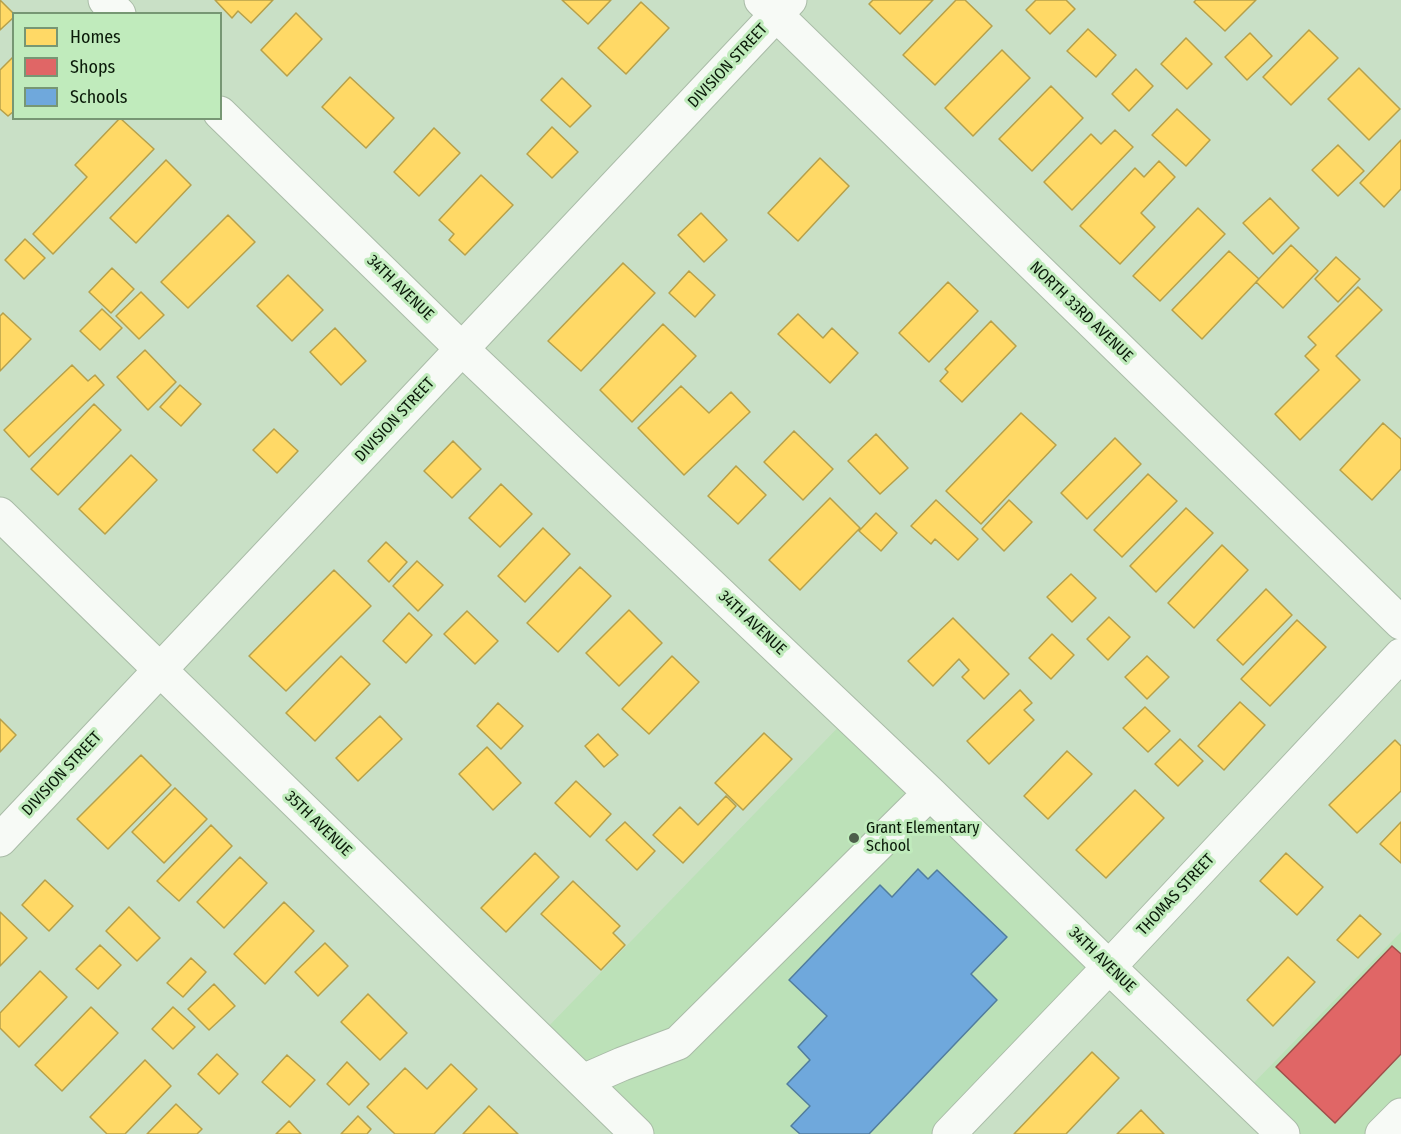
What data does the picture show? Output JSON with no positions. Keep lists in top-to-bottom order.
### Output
{
  "streets": {
    "street": [
      "DIVISION STREET",
      "34TH AVENUE",
      "NORTH 33RD AVENUE",
      "35TH AVENUE",
      "THOMAS STREET"
    ]
  },
  "crossings": [
    ["DIVISION STREET", "34TH AVENUE"],
    ["DIVISION STREET", "NORTH 33RD AVENUE"],
    ["DIVISION STREET", "35TH AVENUE"],
    ["34TH AVENUE", "THOMAS STREET"]
  ],
  "places": ["Grant Elementary School"],
  "legend": ["Homes", "Shops", "Schools"]
}
